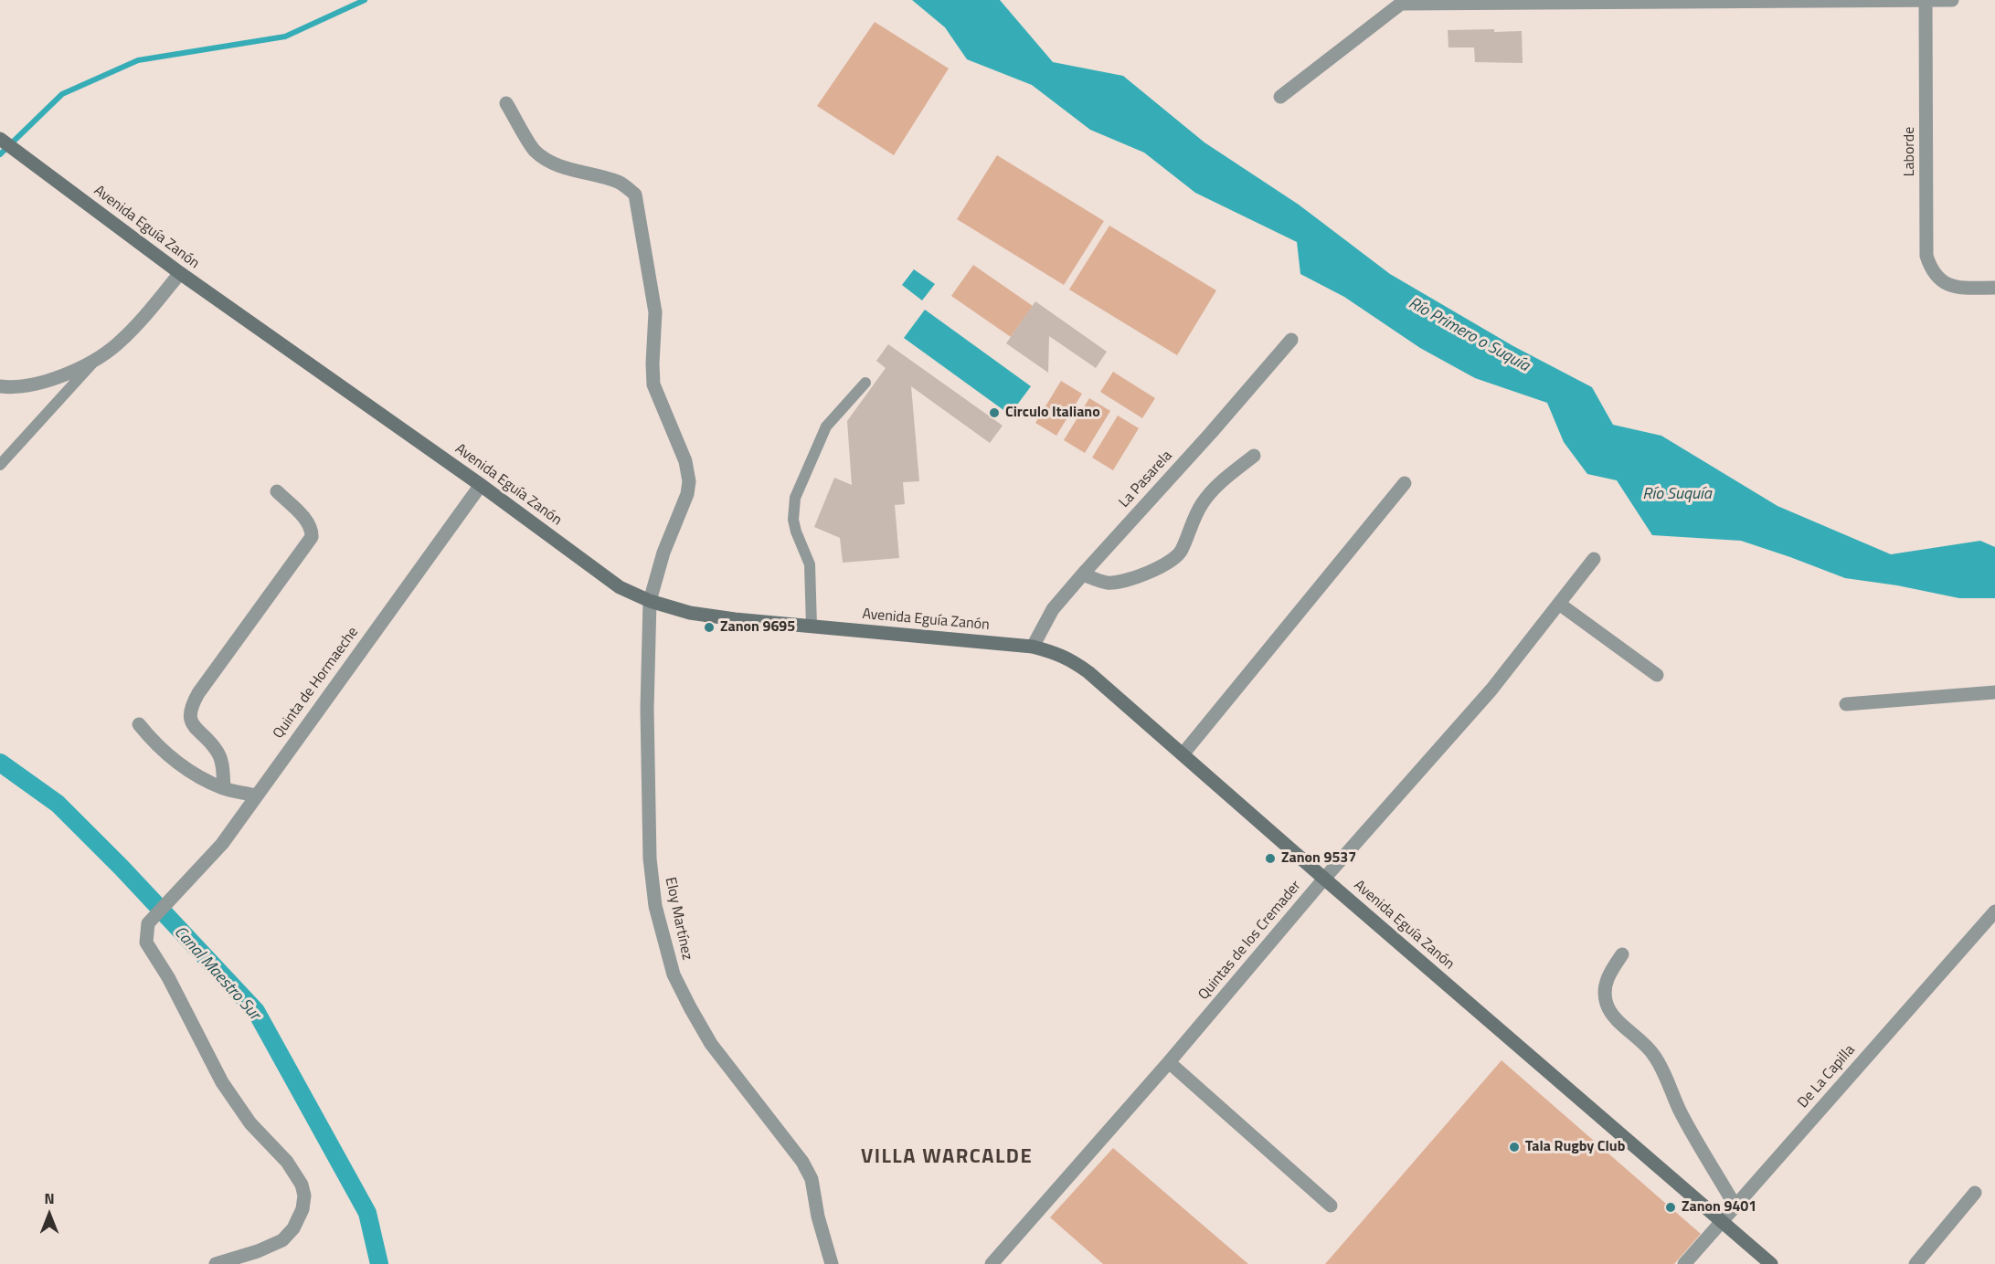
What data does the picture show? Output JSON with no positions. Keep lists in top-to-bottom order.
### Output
{
  "streets": {
    "main road": ["Avenida Eguía Zanón"],
    "street": [
      "Laborde",
      "La Pasarela",
      "Quinta de Hormaeche",
      "Eloy Martínez",
      "Quintas de los Cremader",
      "De La Capilla"
    ]
  },
  "crossings": [
    ["Avenida Eguía Zanón", "La Pasarela"],
    ["Avenida Eguía Zanón", "Quinta de Hormaeche"],
    ["Avenida Eguía Zanón", "Eloy Martínez"],
    ["Avenida Eguía Zanón", "Quintas de los Cremader"],
    ["Avenida Eguía Zanón", "De La Capilla"]
  ],
  "districts": ["VILLA WARCALDE"],
  "water": ["Río Primero o Suquía", "Río Suquía", "Canal Maestro Sur"],
  "places": [
    "Circulo Italiano",
    "Zanon 9695",
    "Zanon 9537",
    "Tala Rugby Club",
    "Zanon 9401"
  ],
  "north": "top"
}
